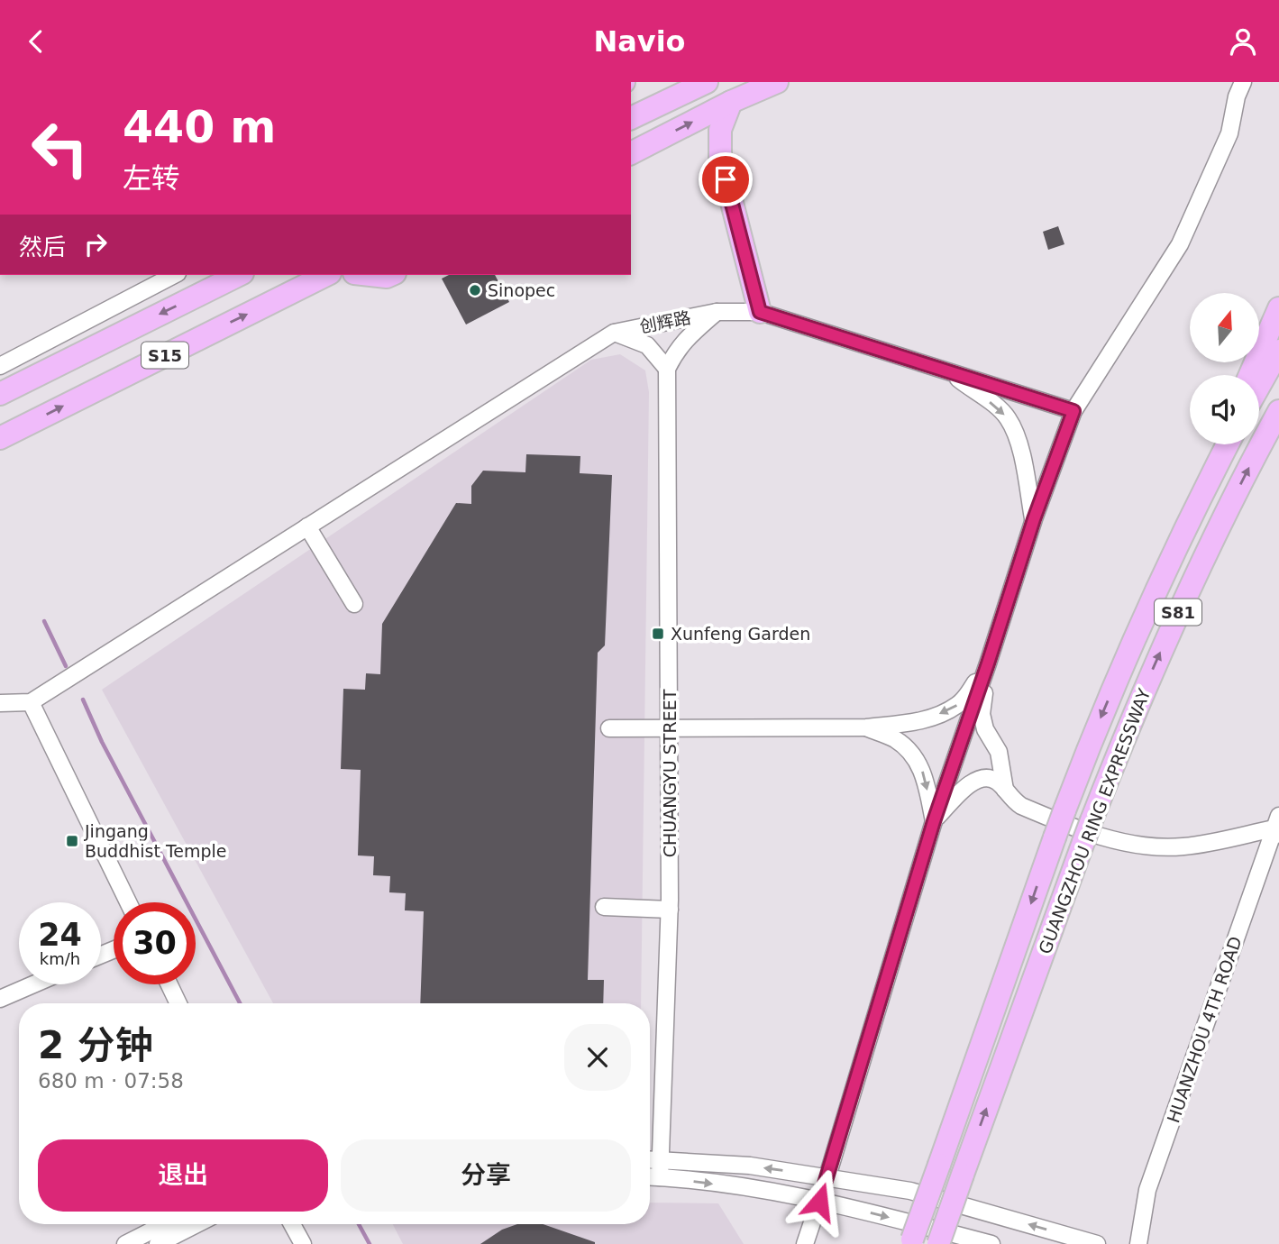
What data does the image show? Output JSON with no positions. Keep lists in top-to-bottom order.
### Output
{
  "streets": {
    "highway": ["S15", "S81", "GUANGZHOU RING EXPRESSWAY"],
    "street": ["创辉路", "CHUANGYU STREET", "HUANZHOU 4TH ROAD"]
  },
  "places": {
    "other": ["Sinopec"],
    "transit": ["Xunfeng Garden", "Jingang Buddhist Temple"]
  },
  "north": "top",
  "page": {
    "header": "Navio",
    "turn": ["440 m", "左转"],
    "then": "然后",
    "speed": "24 km/h",
    "limit": "30",
    "heading": ["2 分钟", "680 m · 07:58"],
    "buttons": ["退出", "分享"]
  }
}
